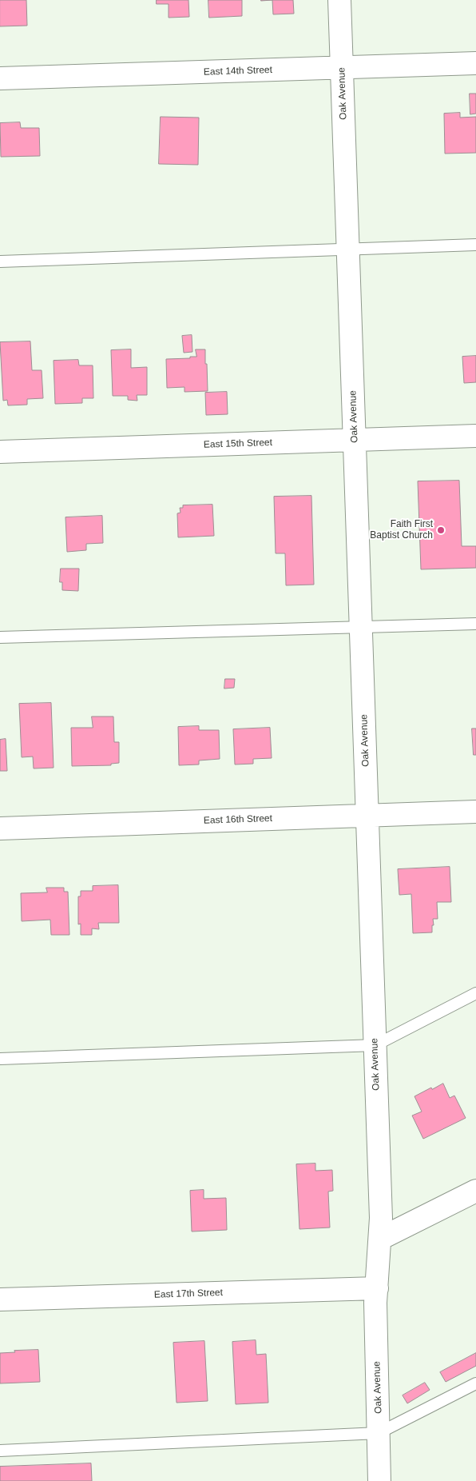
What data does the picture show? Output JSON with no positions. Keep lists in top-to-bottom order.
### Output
{
  "streets": {
    "street": [
      "East 14th Street",
      "Oak Avenue",
      "East 15th Street",
      "East 16th Street",
      "East 17th Street"
    ]
  },
  "crossings": [
    ["East 14th Street", "Oak Avenue"],
    ["Oak Avenue", "East 15th Street"],
    ["Oak Avenue", "East 16th Street"],
    ["Oak Avenue", "East 17th Street"]
  ],
  "places": ["Faith First Baptist Church"]
}
